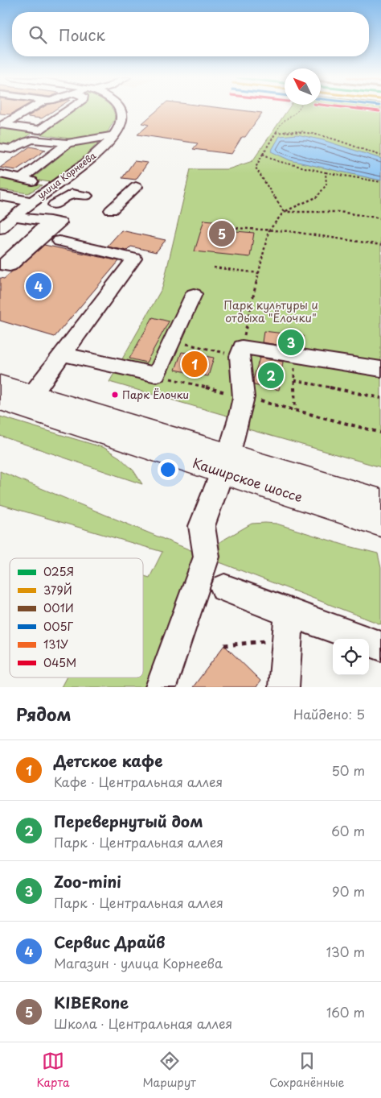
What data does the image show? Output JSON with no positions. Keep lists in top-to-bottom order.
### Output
{
  "streets": {
    "main road": ["Каширское шоссе"],
    "street": ["улица Корнеева"]
  },
  "parks": ["Парк культуры и отдыха \"Ёлочки\""],
  "places": ["Парк Ёлочки"],
  "lines": ["transit line 045М"],
  "legend": [
    "025Я",
    "379Й",
    "001И",
    "005Г",
    "131У",
    "045М"
  ],
  "north": "top left",
  "page": {
    "search": "Поиск",
    "pins": [
      "5",
      "4",
      "3",
      "1",
      "2"
    ],
    "heading": ["Рядом", "Найдено: 5"],
    "list": [
      {
        "mark": "1",
        "name": "Детское кафе",
        "note": "Кафе · Центральная аллея",
        "value": "50 m"
      },
      {
        "mark": "2",
        "name": "Перевернутый дом",
        "note": "Парк · Центральная аллея",
        "value": "60 m"
      },
      {
        "mark": "3",
        "name": "Zoo-mini",
        "note": "Парк · Центральная аллея",
        "value": "90 m"
      },
      {
        "mark": "4",
        "name": "Сервис Драйв",
        "note": "Магазин · улица Корнеева",
        "value": "130 m"
      },
      {
        "mark": "5",
        "name": "KIBERone",
        "note": "Школа · Центральная аллея",
        "value": "160 m"
      }
    ],
    "nav": ["Карта", "Маршрут", "Сохранённые"]
  }
}
